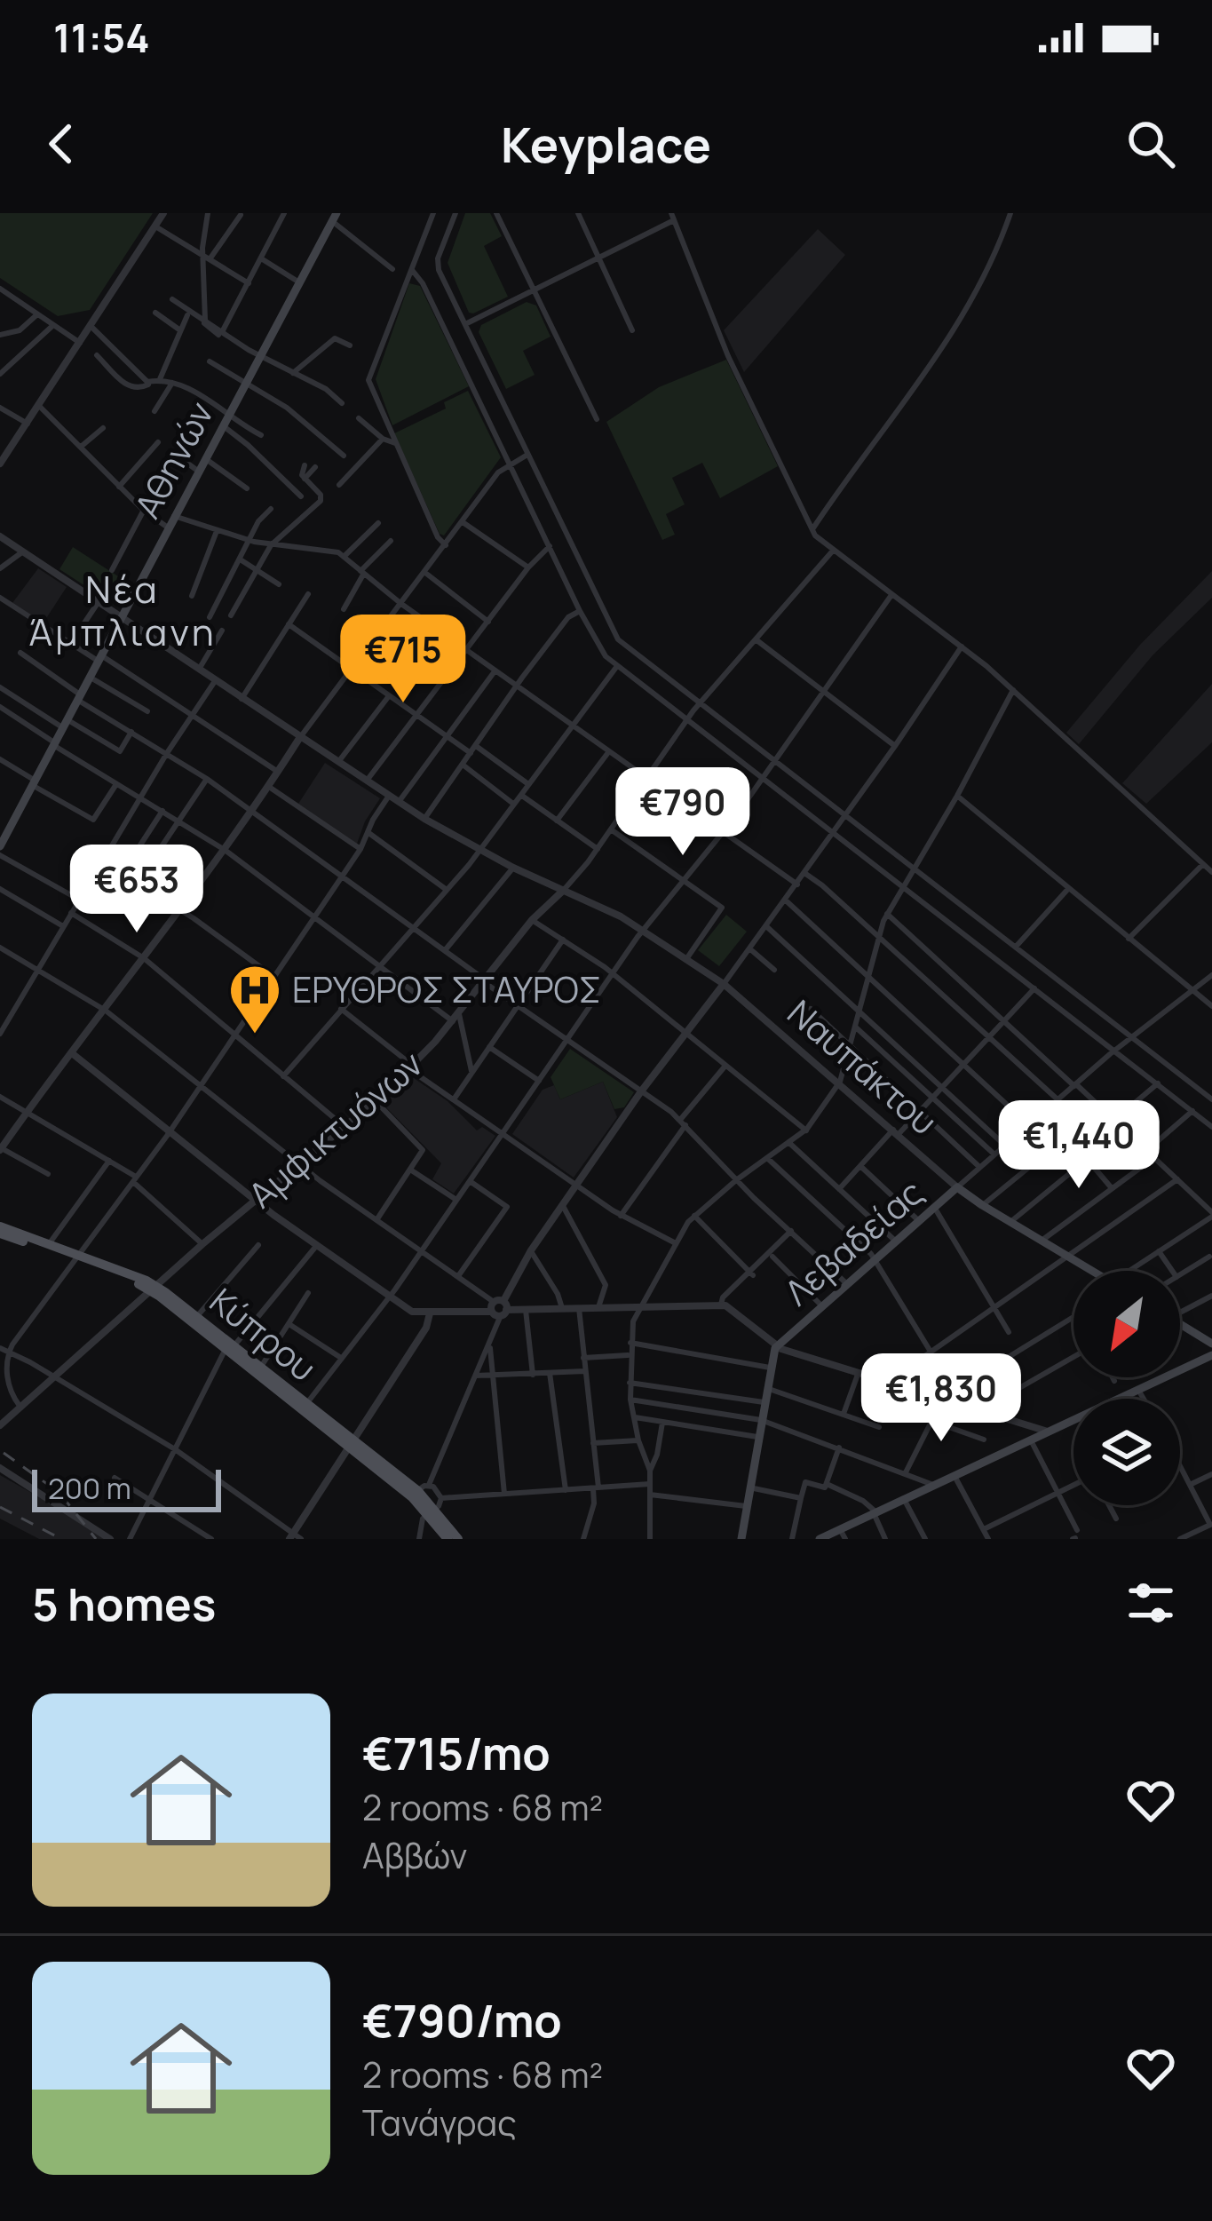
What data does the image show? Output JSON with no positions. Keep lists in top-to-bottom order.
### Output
{
  "streets": {
    "main road": [
      "Αθηνών",
      "Ναυπάκτου",
      "Λεβαδείας",
      "Κύπρου"
    ],
    "street": ["Αμφικτυόνων"]
  },
  "crossings": [
    ["Αθηνών", "Ναυπάκτου"],
    ["Ναυπάκτου", "Αμφικτυόνων"],
    ["Ναυπάκτου", "Λεβαδείας"],
    ["Αμφικτυόνων", "Κύπρου"]
  ],
  "districts": ["Νέα Άμπλιανη"],
  "places": {
    "hospital": ["ΕΡΥΘΡΟΣ ΣΤΑΥΡΟΣ"]
  },
  "scale_bar": "200 m",
  "north": "bottom left",
  "page": {
    "status": "11:54",
    "header": "Keyplace",
    "price": [
      "€715",
      "€790",
      "€653",
      "€1,440",
      "€1,830"
    ],
    "scale": "200 m",
    "heading": "5 homes",
    "list": [
      {
        "name": "€715/mo",
        "note": "2 rooms · 68 m² · Αββών"
      },
      {
        "name": "€790/mo",
        "note": "2 rooms · 68 m² · Τανάγρας"
      }
    ]
  }
}
